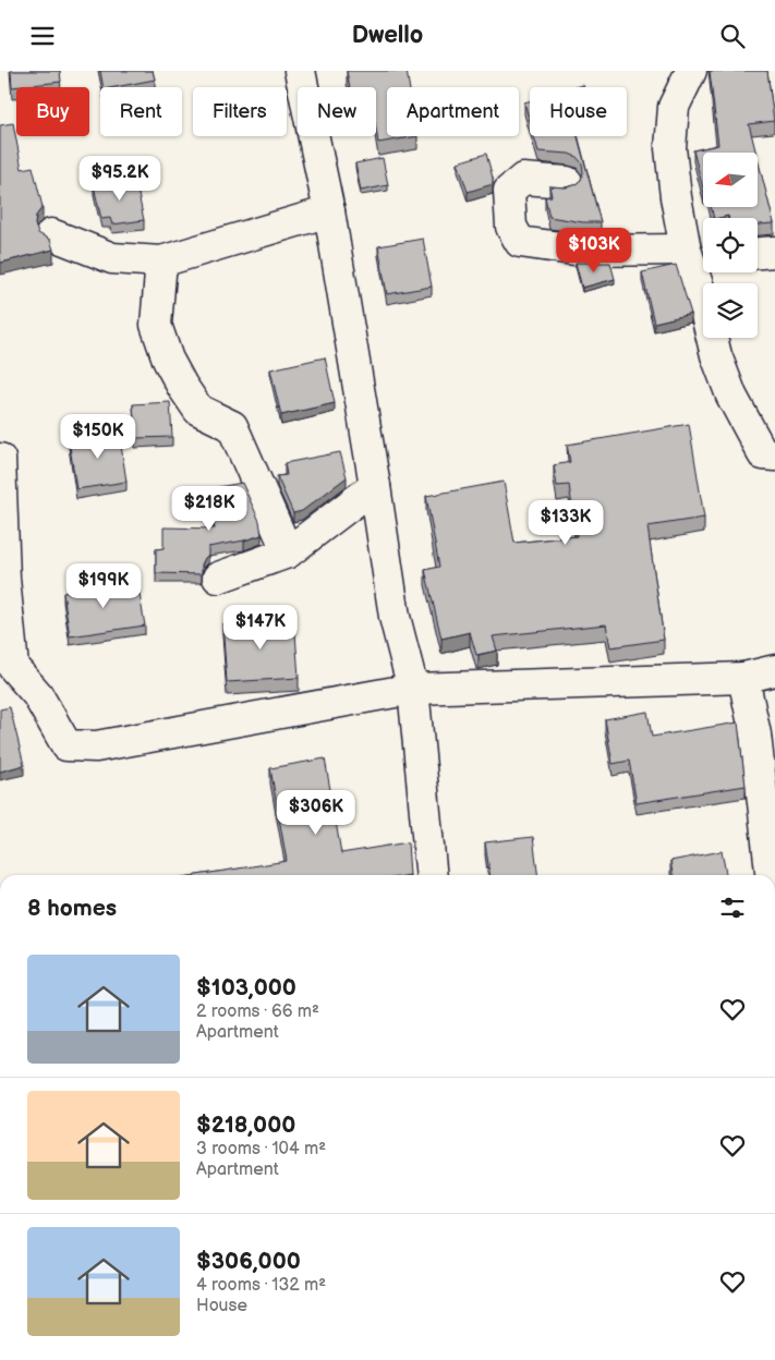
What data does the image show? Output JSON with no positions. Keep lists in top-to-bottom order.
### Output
{
  "north": "left",
  "page": {
    "header": "Dwello",
    "chip": [
      "Buy",
      "Rent",
      "Filters",
      "New",
      "Apartment",
      "House"
    ],
    "price": [
      "$95.2K",
      "$103K",
      "$150K",
      "$218K",
      "$133K",
      "$199K",
      "$147K",
      "$306K"
    ],
    "heading": "8 homes",
    "list": [
      {
        "name": "$103,000",
        "note": "2 rooms · 66 m² · Apartment"
      },
      {
        "name": "$218,000",
        "note": "3 rooms · 104 m² · Apartment"
      },
      {
        "name": "$306,000",
        "note": "4 rooms · 132 m² · House"
      }
    ]
  }
}
